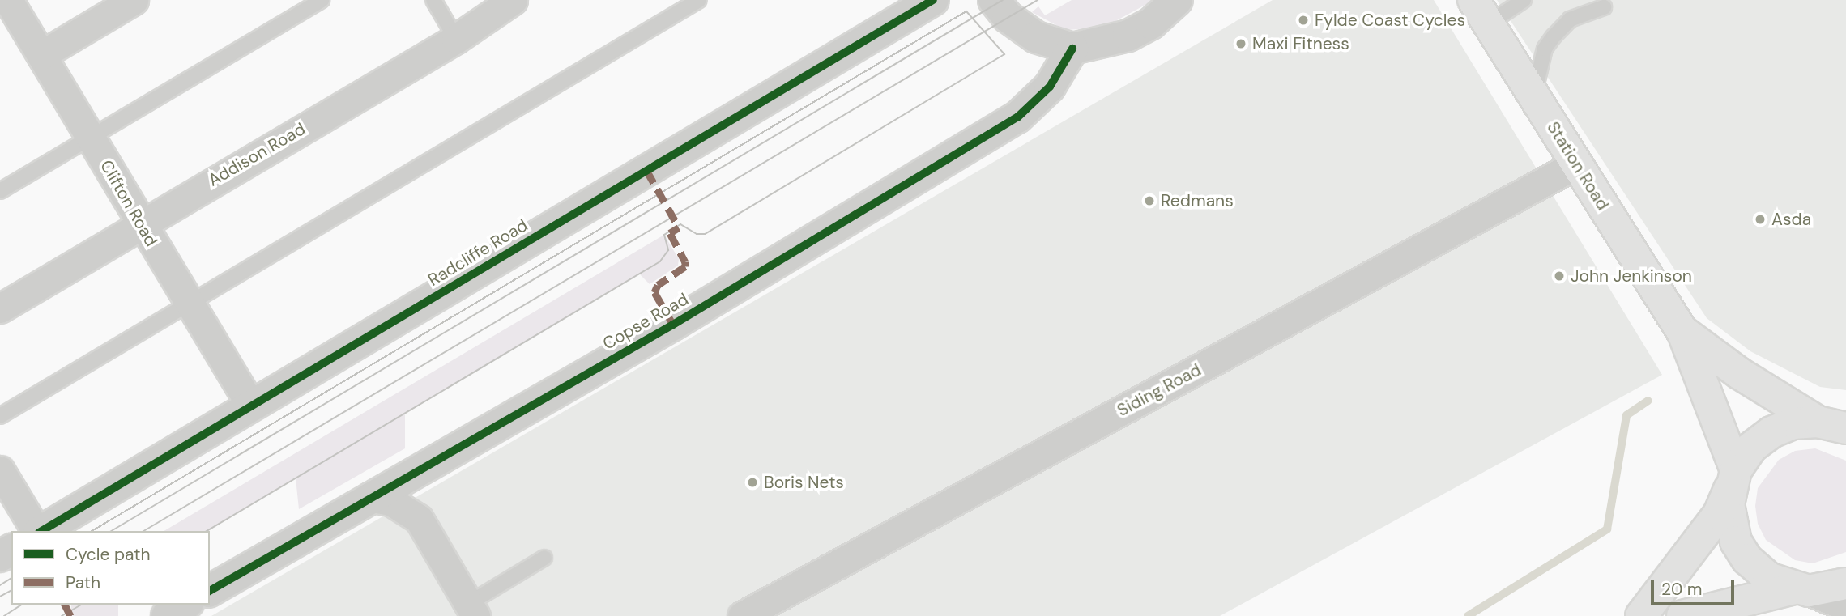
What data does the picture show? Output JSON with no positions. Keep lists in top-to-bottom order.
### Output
{
  "streets": {
    "main road": ["Station Road"],
    "street": [
      "Addison Road",
      "Clifton Road",
      "Radcliffe Road",
      "Copse Road",
      "Siding Road"
    ]
  },
  "crossings": [
    ["Addison Road", "Clifton Road"],
    ["Station Road", "Siding Road"],
    ["Clifton Road", "Radcliffe Road"]
  ],
  "places": [
    "Fylde Coast Cycles",
    "Maxi Fitness",
    "Redmans",
    "Asda",
    "John Jenkinson",
    "Boris Nets"
  ],
  "legend": ["Cycle path", "Path"],
  "scale_bar": "20 m"
}
